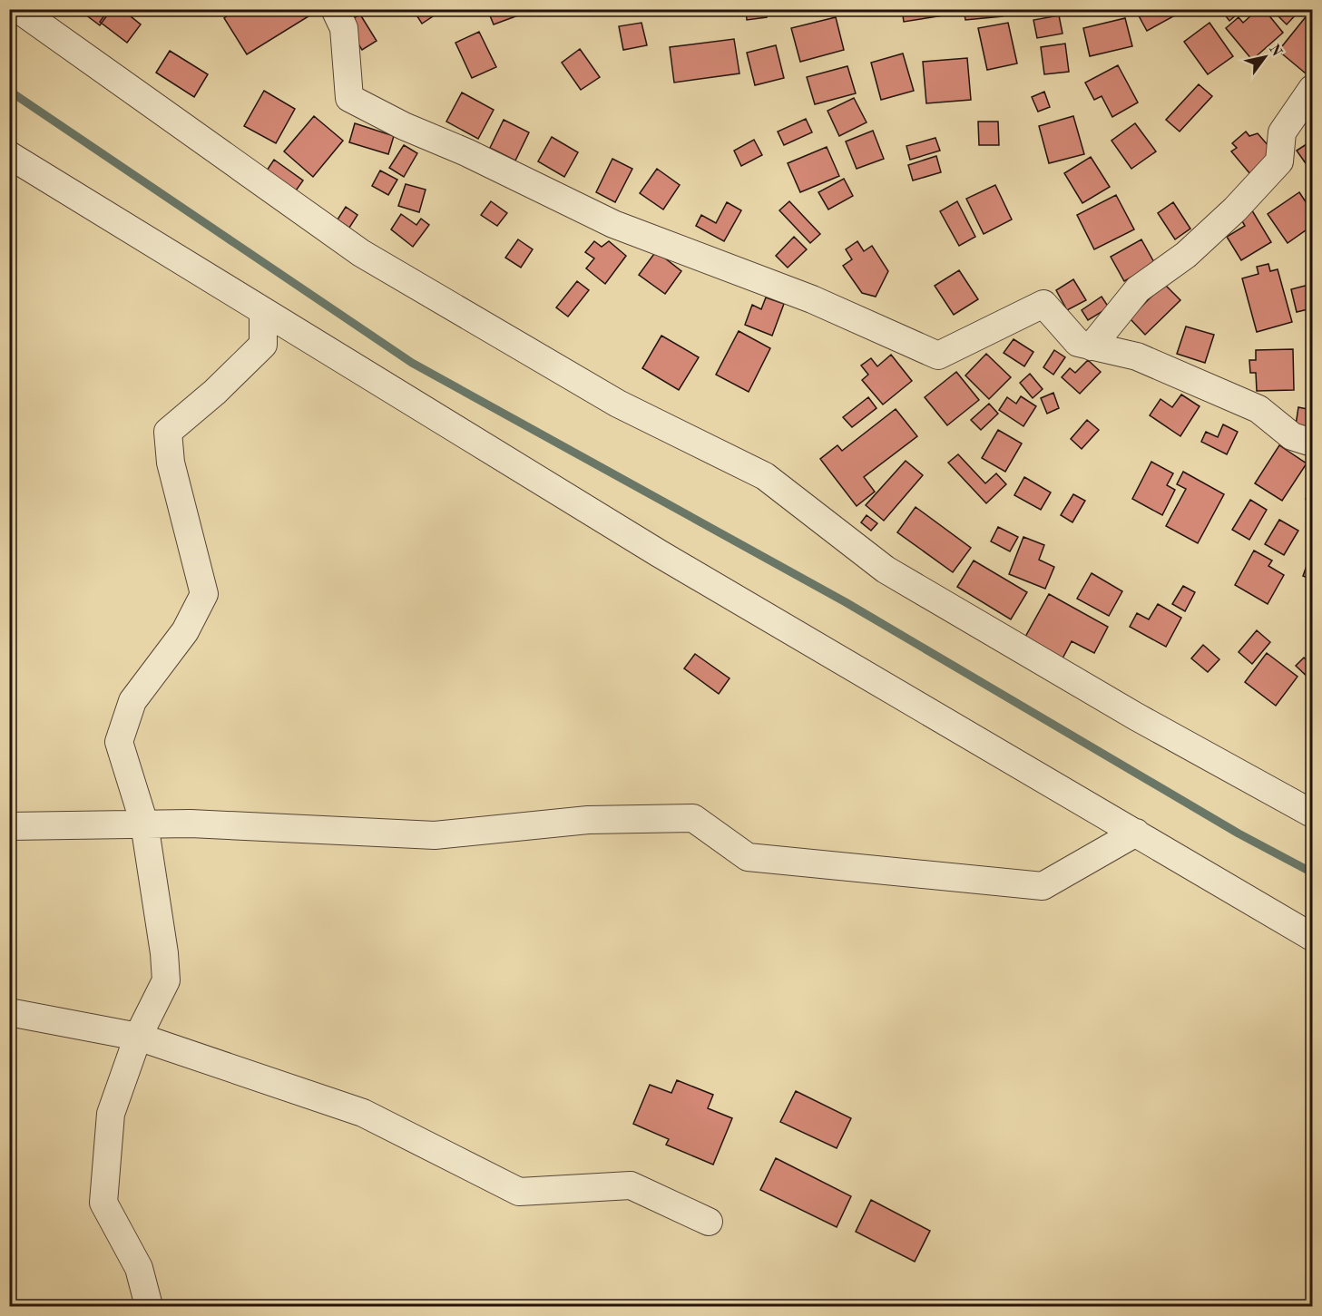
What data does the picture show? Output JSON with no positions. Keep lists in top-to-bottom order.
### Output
{
  "north": "top right"
}
